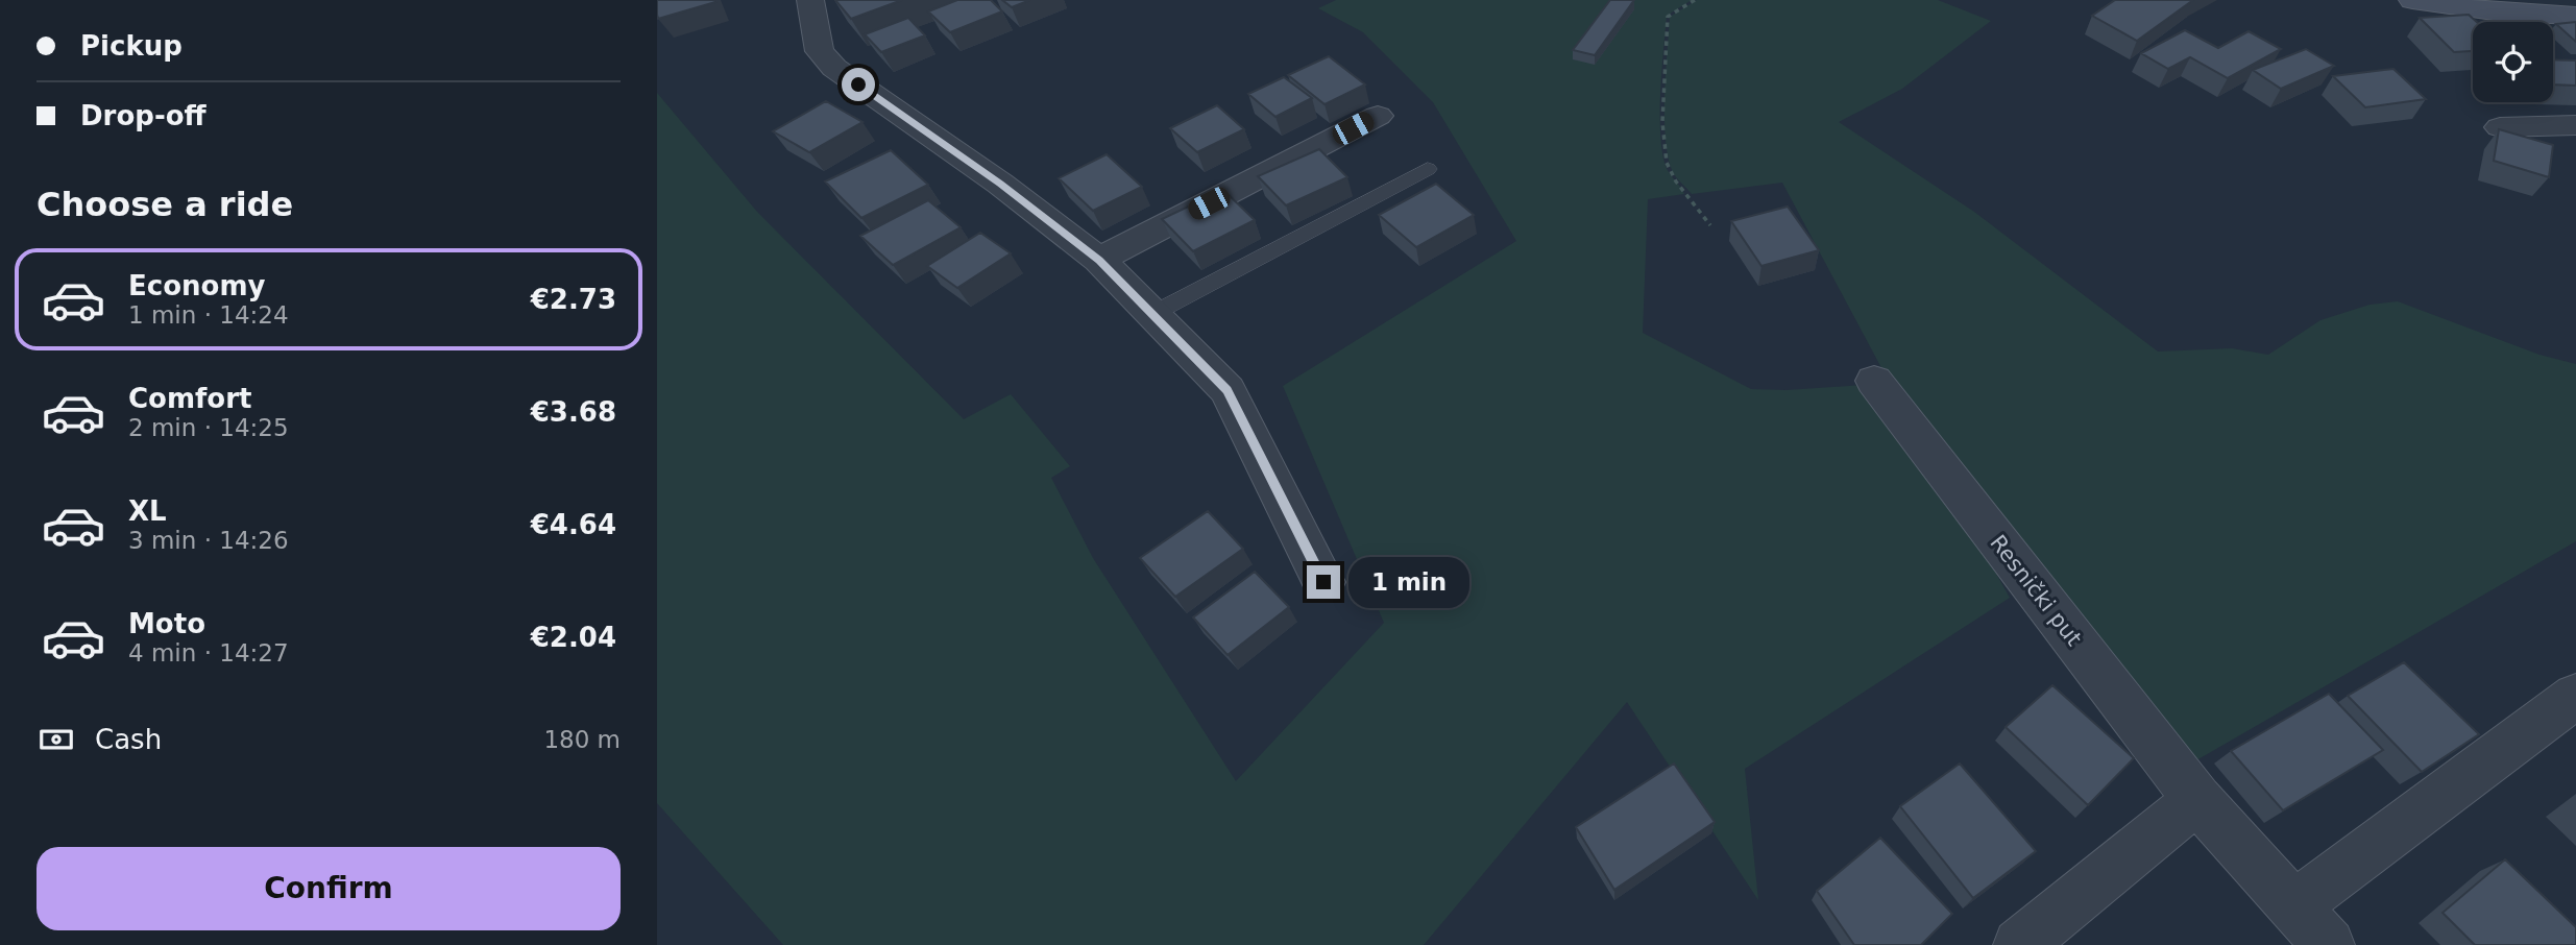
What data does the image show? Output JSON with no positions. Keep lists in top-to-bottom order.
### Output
{
  "streets": {
    "street": ["Resnički put"]
  },
  "page": {
    "banner": ["Pickup", "Drop-off"],
    "heading": "Choose a ride",
    "list": [
      {
        "name": "Economy",
        "note": "1 min · 14:24",
        "value": "€2.73"
      },
      {
        "name": "Comfort",
        "note": "2 min · 14:25",
        "value": "€3.68"
      },
      {
        "name": "XL",
        "note": "3 min · 14:26",
        "value": "€4.64"
      },
      {
        "name": "Moto",
        "note": "4 min · 14:27",
        "value": "€2.04"
      }
    ],
    "bubble": "1 min",
    "pay": ["Cash", "180 m"],
    "buttons": "Confirm"
  }
}
